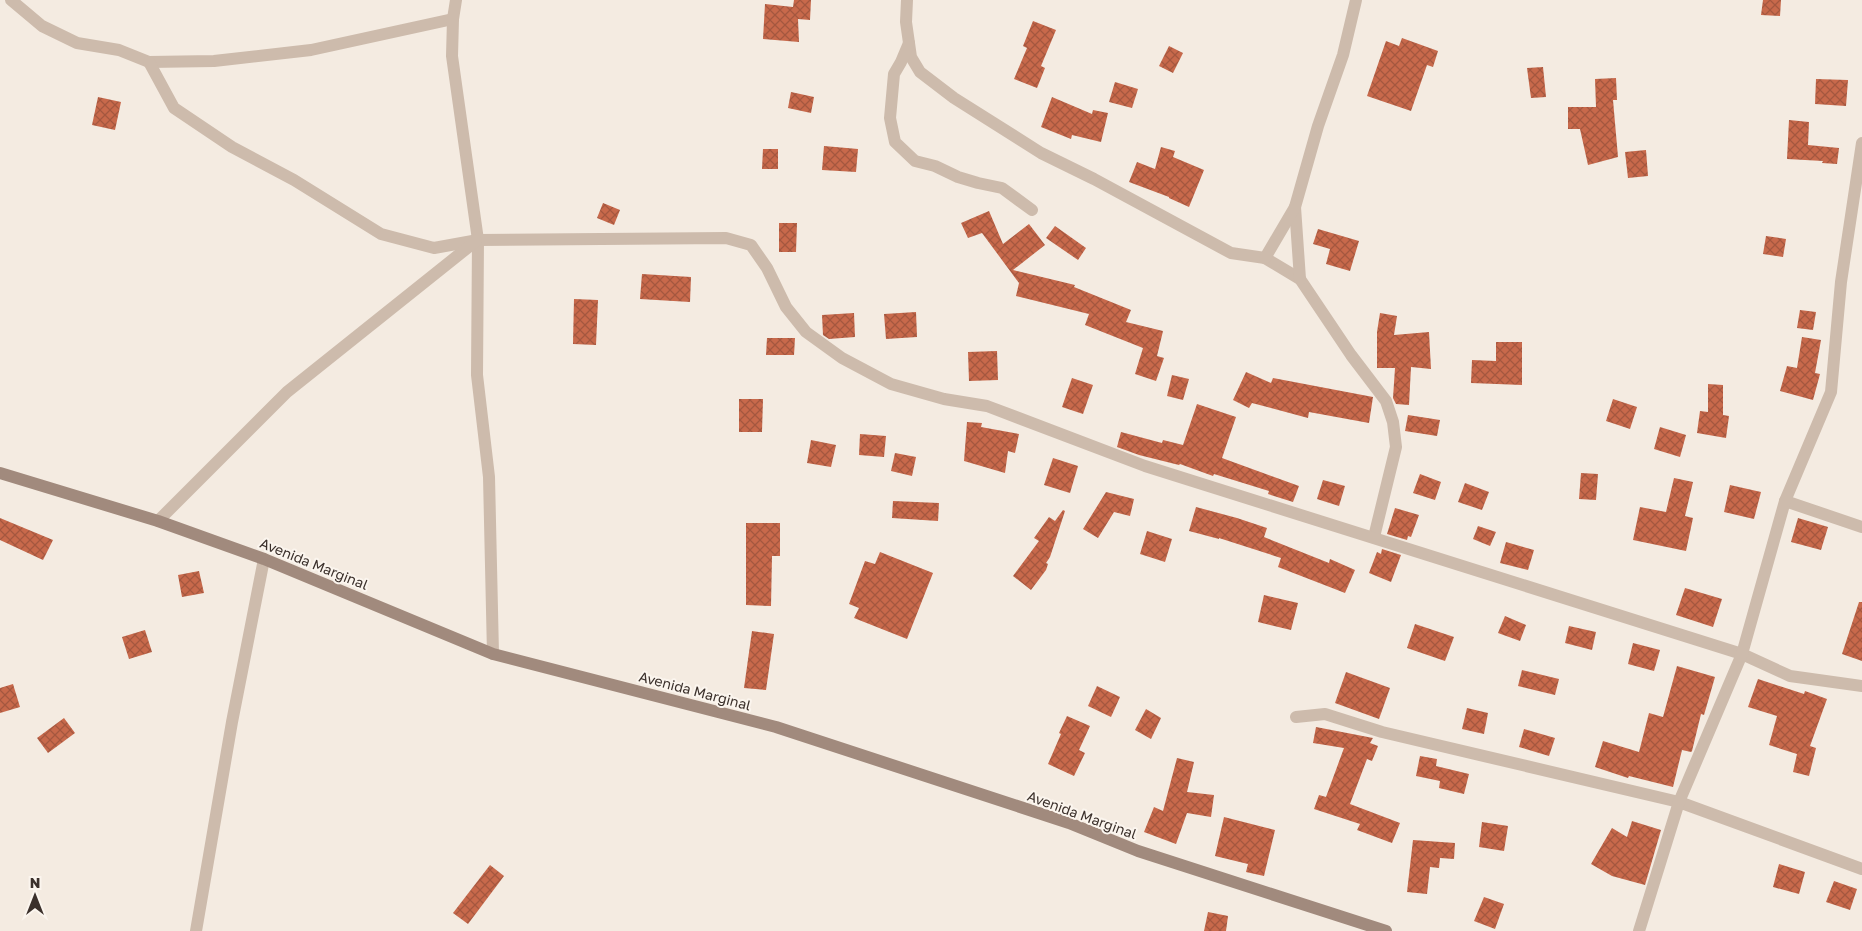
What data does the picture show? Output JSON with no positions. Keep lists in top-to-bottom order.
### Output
{
  "streets": {
    "street": ["Avenida Marginal"]
  },
  "north": "top"
}
